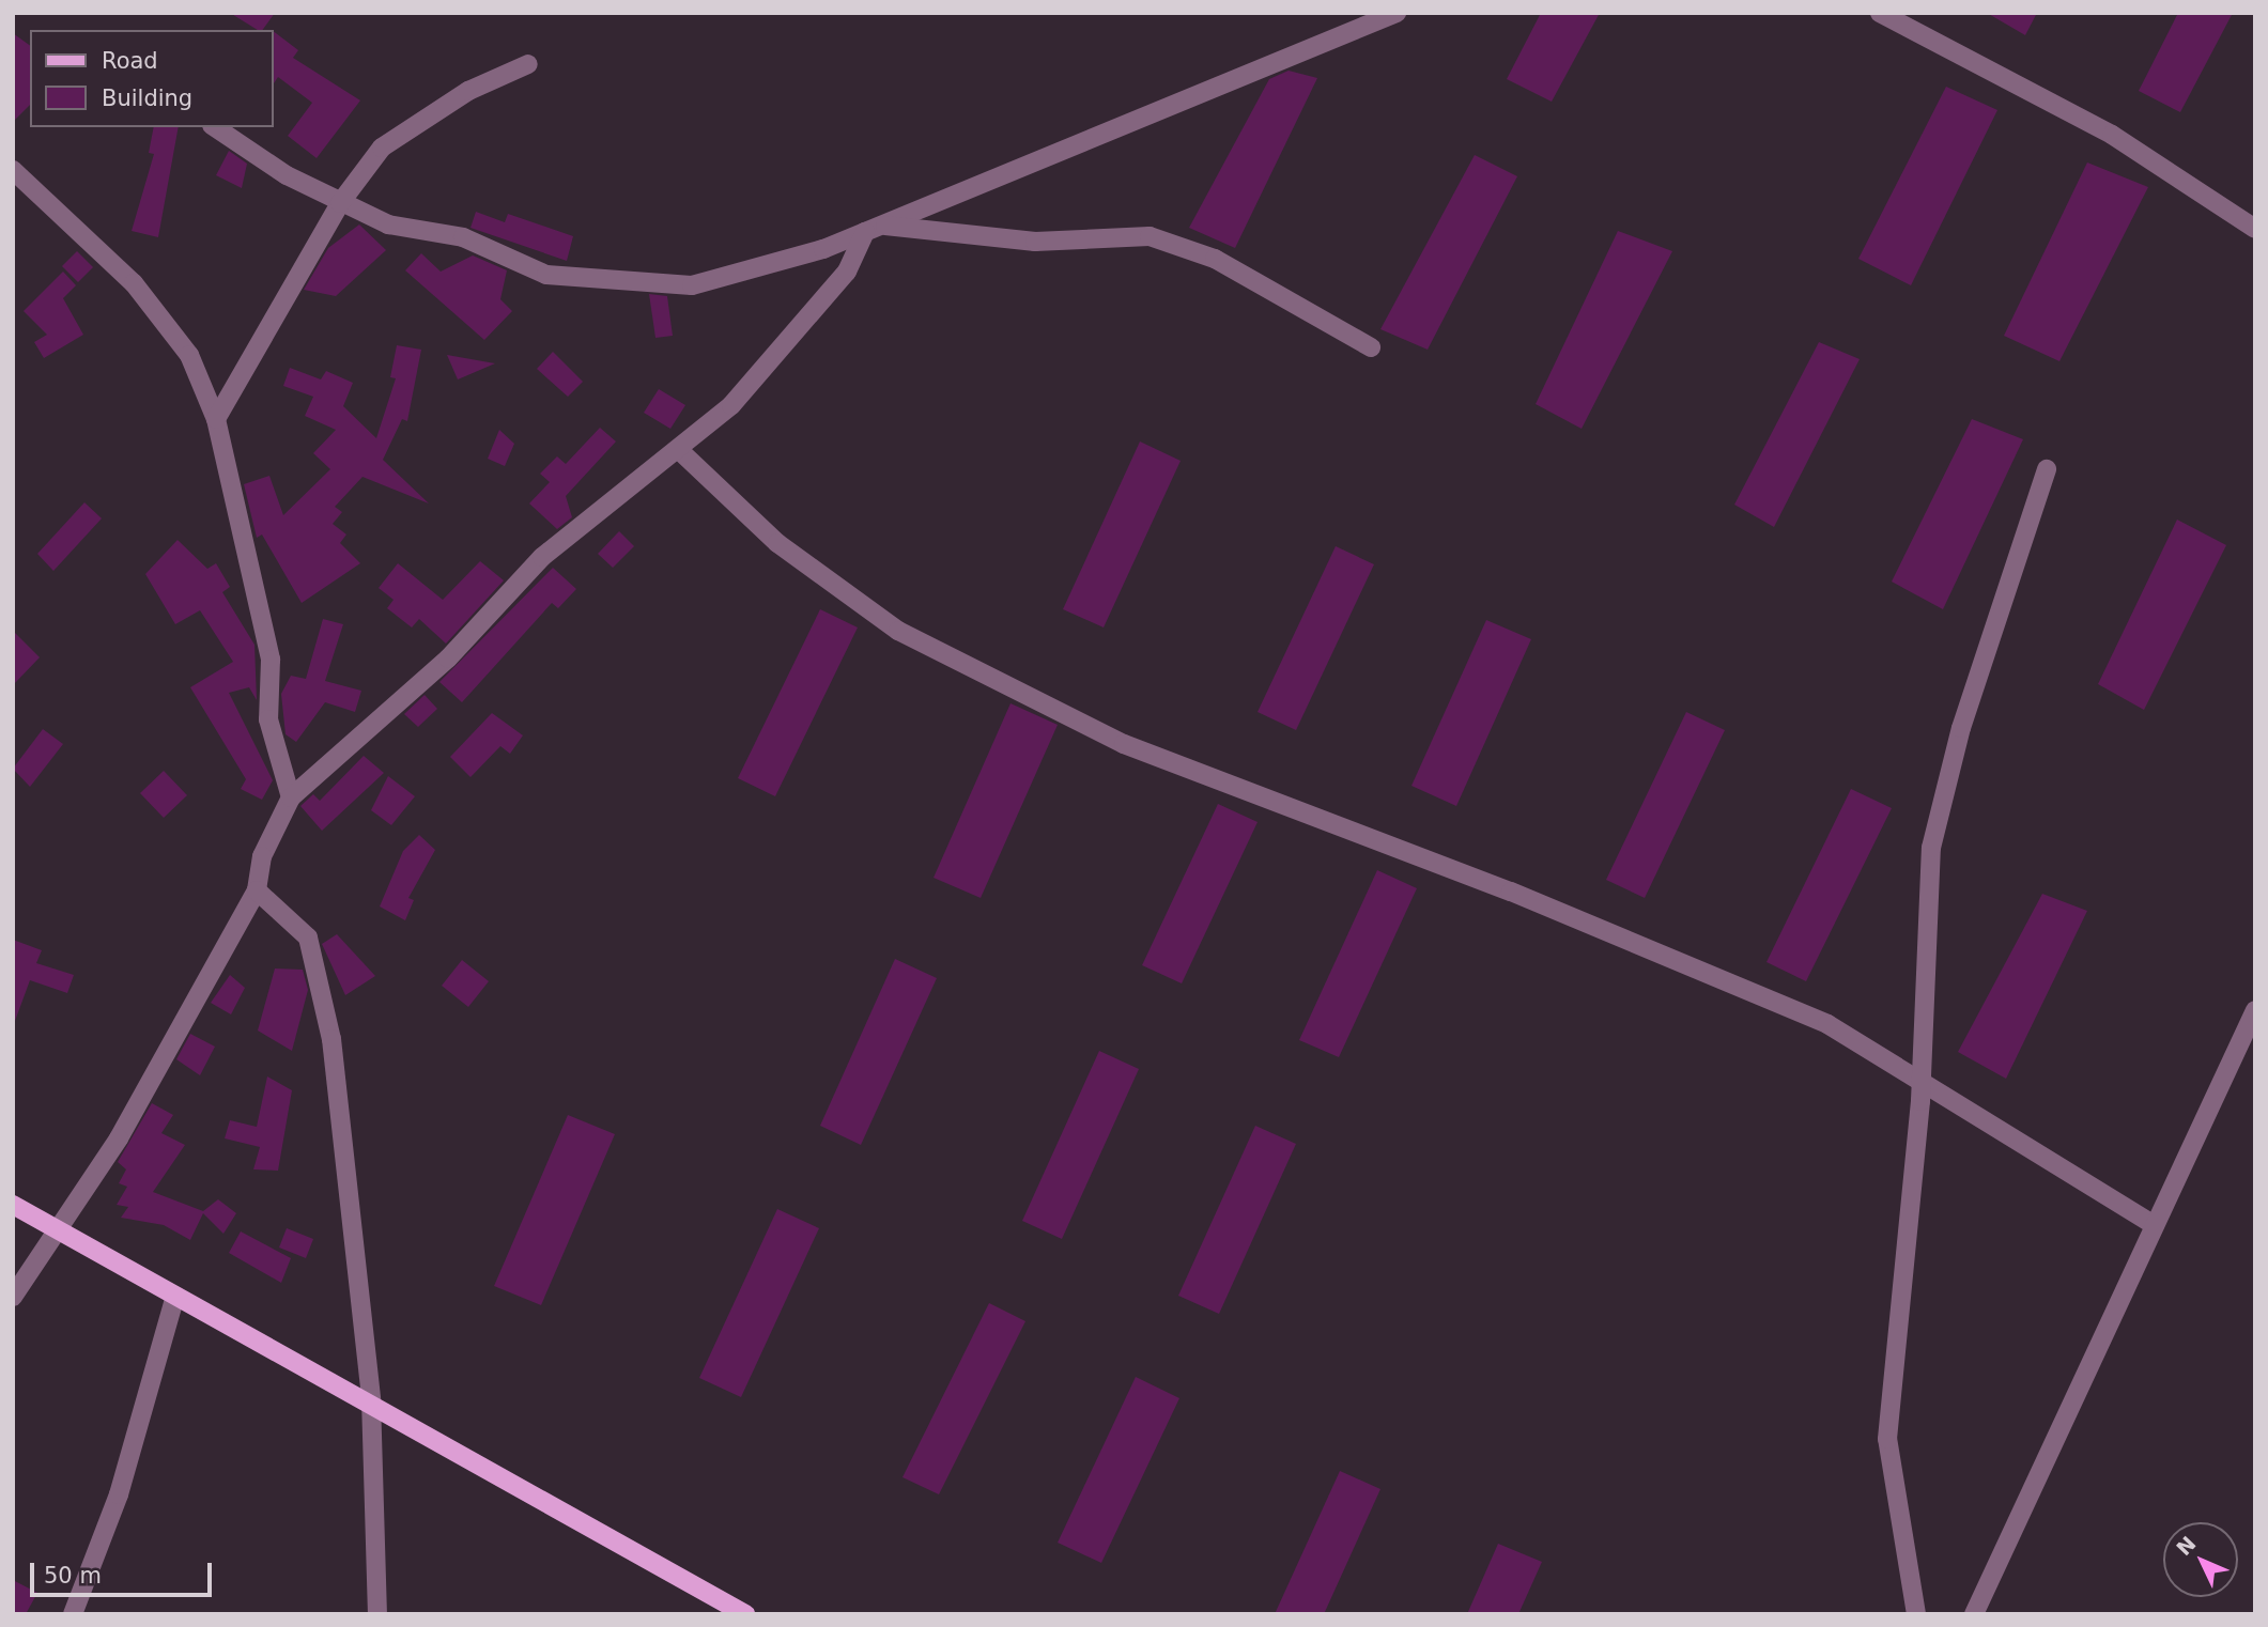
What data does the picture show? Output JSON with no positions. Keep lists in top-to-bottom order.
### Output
{
  "legend": ["Road", "Building"],
  "scale_bar": "50 m",
  "north": "top left"
}
